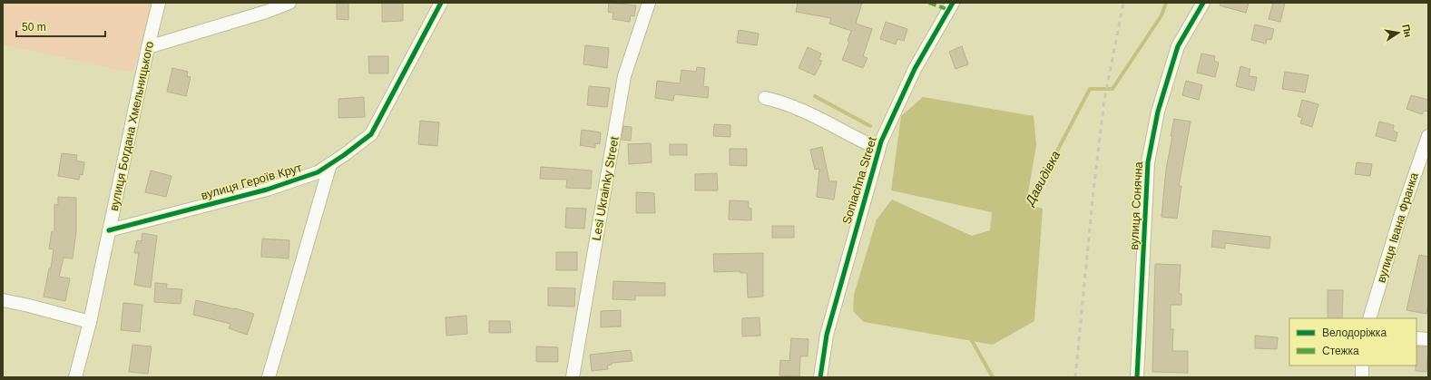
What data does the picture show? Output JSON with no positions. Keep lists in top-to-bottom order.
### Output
{
  "streets": {
    "street": [
      "вулиця Богдана Хмельницького",
      "Soniachna Street",
      "вулиця Героїв Крут",
      "Lesi Ukrainky Street",
      "вулиця Сонячна",
      "вулиця Івана Франка"
    ]
  },
  "crossings": [
    ["вулиця Богдана Хмельницького", "вулиця Героїв Крут"]
  ],
  "water": ["Давидівка"],
  "legend": ["Велодоріжка", "Стежка"],
  "scale_bar": "50 m",
  "north": "right"
}
